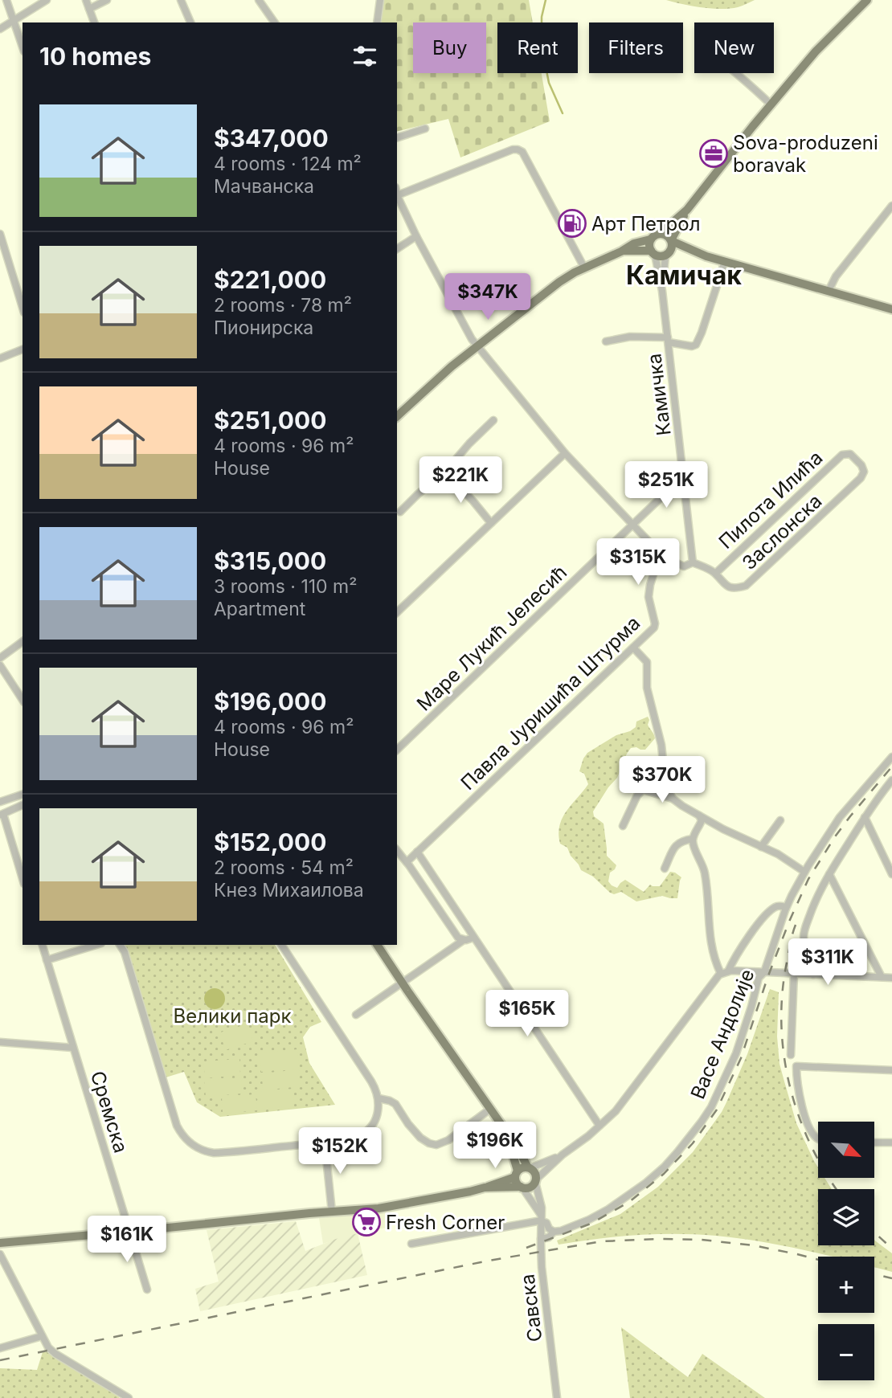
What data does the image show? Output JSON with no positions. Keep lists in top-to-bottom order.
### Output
{
  "streets": {
    "street": [
      "Камичка",
      "Пилота Илића",
      "Заслонска",
      "Маре Лукић Јелесић",
      "Павла Јуришића Штурма",
      "Васе Андолије",
      "Сремска",
      "Савска"
    ]
  },
  "crossings": [
    ["Камичка", "Заслонска"],
    ["Камичка", "Маре Лукић Јелесић"],
    ["Пилота Илића", "Заслонска"],
    ["Заслонска", "Павла Јуришића Штурма"],
    ["Васе Андолије", "Савска"]
  ],
  "districts": ["Камичак"],
  "parks": ["Велики парк"],
  "places": {
    "office": ["Sova-produzeni boravak"],
    "fuel station": ["Арт Петрол"],
    "supermarket": ["Fresh Corner"]
  },
  "north": "bottom right",
  "page": {
    "chip": [
      "Buy",
      "Rent",
      "Filters",
      "New"
    ],
    "heading": "10 homes",
    "list": [
      {
        "name": "$347,000",
        "note": "4 rooms · 124 m² · Мачванска"
      },
      {
        "name": "$221,000",
        "note": "2 rooms · 78 m² · Пионирска"
      },
      {
        "name": "$251,000",
        "note": "4 rooms · 96 m² · House"
      },
      {
        "name": "$315,000",
        "note": "3 rooms · 110 m² · Apartment"
      },
      {
        "name": "$196,000",
        "note": "4 rooms · 96 m² · House"
      },
      {
        "name": "$152,000",
        "note": "2 rooms · 54 m² · Кнез Михаилова"
      }
    ],
    "price": [
      "$347K",
      "$221K",
      "$251K",
      "$315K",
      "$370K",
      "$311K",
      "$165K",
      "$196K",
      "$152K",
      "$161K"
    ],
    "map_buttons": ["+", "−"]
  }
}
